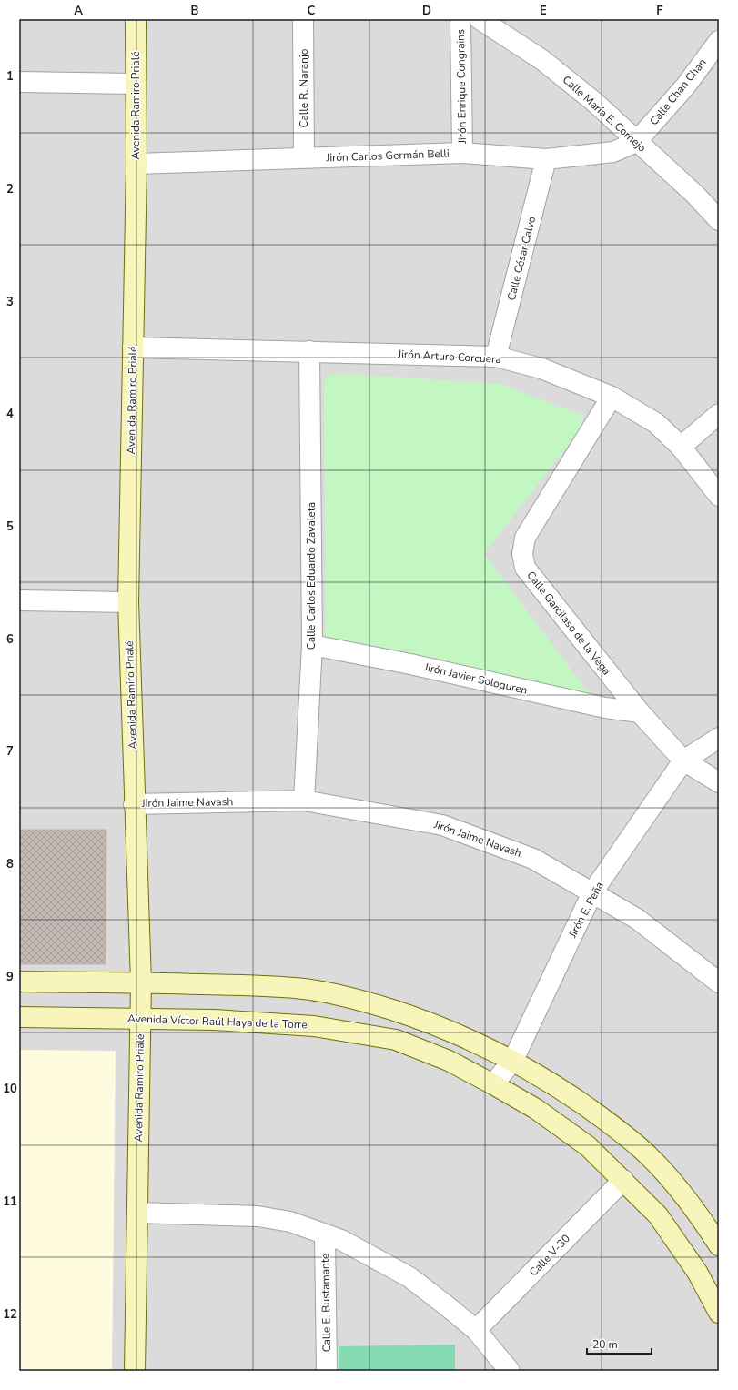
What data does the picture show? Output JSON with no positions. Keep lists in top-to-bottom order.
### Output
{
  "streets": {
    "main road": ["Avenida Ramiro Prialé", "Avenida Víctor Raúl Haya de la Torre"],
    "street": [
      "Jirón Enrique Congrains",
      "Calle R. Naranjo",
      "Calle Chan Chan",
      "Calle María E. Cornejo",
      "Jirón Carlos Germán Belli",
      "Calle César Calvo",
      "Jirón Arturo Corcuera",
      "Calle Carlos Eduardo Zavaleta",
      "Calle Garcilaso de la Vega",
      "Jirón Javier Sologuren",
      "Jirón Jaime Navash",
      "Jirón E. Peña",
      "Calle V-30",
      "Calle E. Bustamante"
    ]
  },
  "crossings": [
    ["Jirón Enrique Congrains", "Jirón Carlos Germán Belli"],
    ["Calle R. Naranjo", "Jirón Carlos Germán Belli"],
    ["Calle Chan Chan", "Calle María E. Cornejo"],
    ["Calle Chan Chan", "Jirón Carlos Germán Belli"],
    ["Avenida Ramiro Prialé", "Jirón Carlos Germán Belli"],
    ["Avenida Ramiro Prialé", "Jirón Arturo Corcuera"],
    ["Avenida Ramiro Prialé", "Jirón Jaime Navash"],
    ["Avenida Ramiro Prialé", "Avenida Víctor Raúl Haya de la Torre"],
    ["Calle María E. Cornejo", "Jirón Carlos Germán Belli"],
    ["Jirón Carlos Germán Belli", "Calle César Calvo"],
    ["Calle César Calvo", "Jirón Arturo Corcuera"],
    ["Jirón Arturo Corcuera", "Calle Carlos Eduardo Zavaleta"],
    ["Jirón Arturo Corcuera", "Calle Garcilaso de la Vega"],
    ["Calle Carlos Eduardo Zavaleta", "Jirón Javier Sologuren"],
    ["Calle Carlos Eduardo Zavaleta", "Jirón Jaime Navash"],
    ["Calle Garcilaso de la Vega", "Jirón Javier Sologuren"],
    ["Calle Garcilaso de la Vega", "Jirón E. Peña"],
    ["Jirón Jaime Navash", "Jirón E. Peña"],
    ["Jirón E. Peña", "Avenida Víctor Raúl Haya de la Torre"],
    ["Avenida Víctor Raúl Haya de la Torre", "Calle V-30"]
  ],
  "scale_bar": "20 m",
  "grid": {
    "columns": [
      "A",
      "B",
      "C",
      "D",
      "E",
      "F"
    ],
    "rows": [
      "1",
      "2",
      "3",
      "4",
      "5",
      "6",
      "7",
      "8",
      "9",
      "10",
      "11",
      "12"
    ]
  }
}
